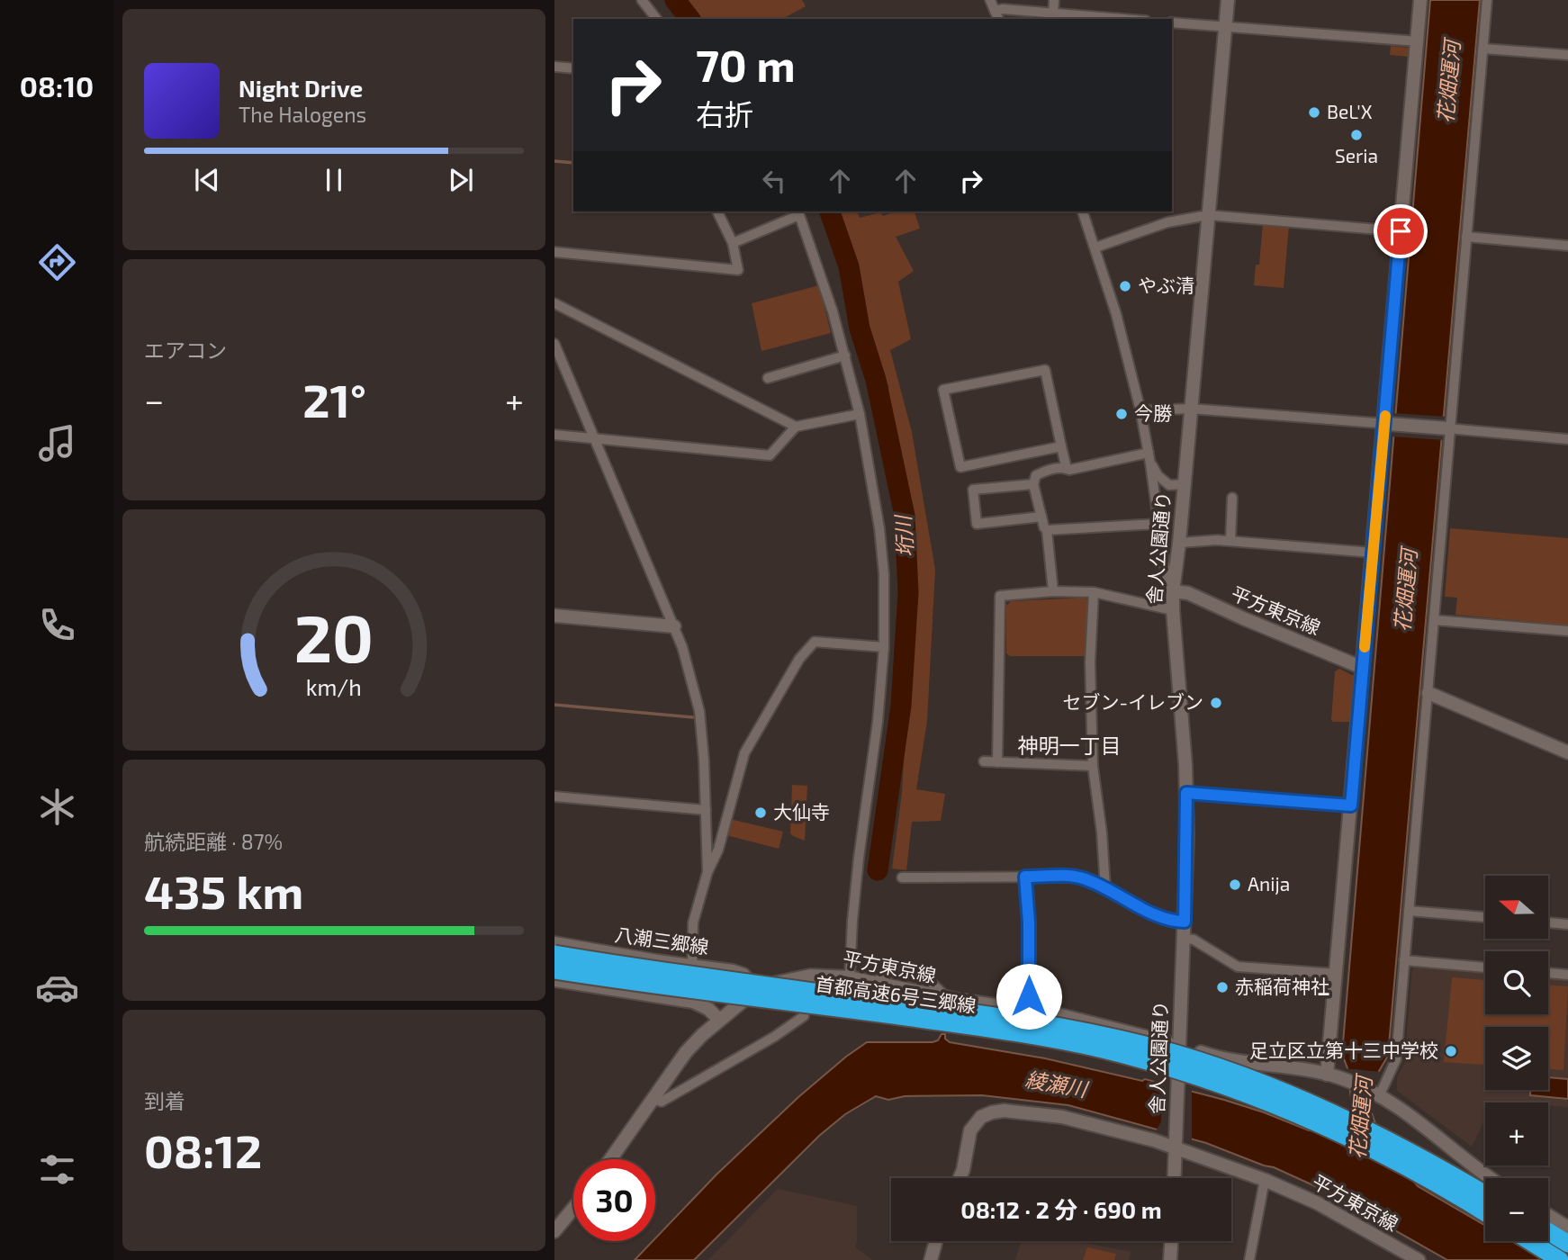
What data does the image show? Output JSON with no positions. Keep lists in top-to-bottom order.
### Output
{
  "streets": {
    "highway": ["首都高速6号三郷線"],
    "main road": ["舎人公園通り", "平方東京線", "八潮三郷線"]
  },
  "crossings": [
    ["舎人公園通り", "平方東京線"],
    ["平方東京線", "八潮三郷線"]
  ],
  "districts": ["神明一丁目"],
  "water": ["花畑運河", "垳川", "綾瀬川"],
  "places": [
    "BeL'X",
    "Seria",
    "やぶ清",
    "今勝",
    "セブン-イレブン",
    "大仙寺",
    "Anija",
    "赤稲荷神社",
    "足立区立第十三中学校"
  ],
  "north": "left",
  "page": {
    "tabs": "08:10",
    "turn": ["70 m", "右折"],
    "song": ["Night Drive", "The Halogens"],
    "tile": [
      "エアコン",
      ["航続距離 · 87%", "435 km"],
      ["到着", "08:12"]
    ],
    "heat": ["−", "21°", "+"],
    "map_buttons": ["+", "−"],
    "limit": "30",
    "trip": "08:12 · 2 分 · 690 m",
    "gauge": ["20", "km/h"]
  }
}
